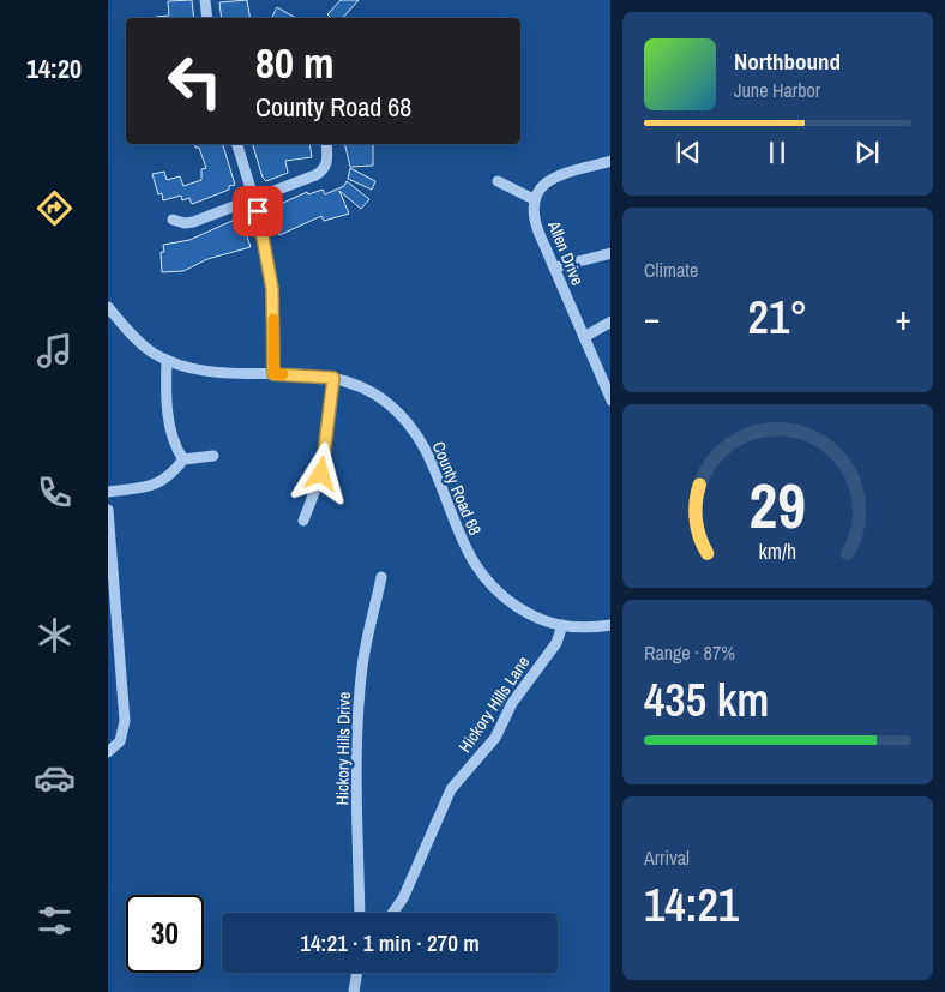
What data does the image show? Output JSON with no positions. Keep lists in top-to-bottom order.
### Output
{
  "streets": {
    "street": [
      "Allen Drive",
      "County Road 68",
      "Hickory Hills Lane",
      "Hickory Hills Drive"
    ]
  },
  "crossings": [
    ["County Road 68", "Hickory Hills Lane"]
  ],
  "page": {
    "tabs": "14:20",
    "turn": ["80 m", "County Road 68"],
    "song": ["Northbound", "June Harbor"],
    "tile": [
      "Climate",
      ["Range · 87%", "435 km"],
      ["Arrival", "14:21"]
    ],
    "heat": ["−", "21°", "+"],
    "limit": "30",
    "trip": "14:21 · 1 min · 270 m",
    "gauge": ["29", "km/h"]
  }
}
